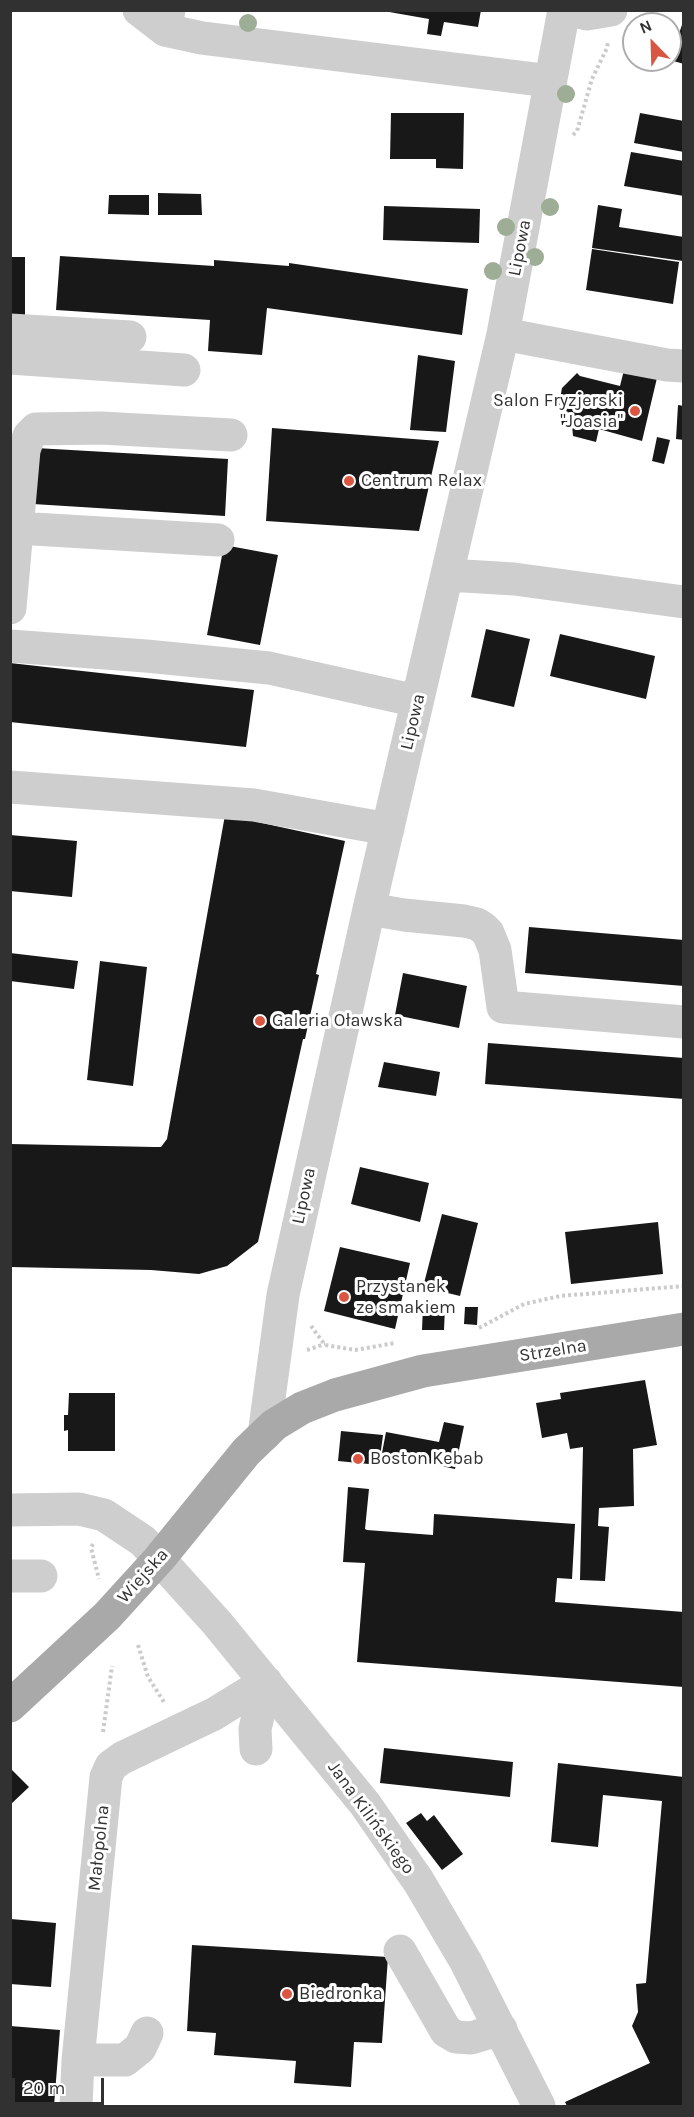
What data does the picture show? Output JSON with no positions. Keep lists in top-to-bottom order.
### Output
{
  "streets": {
    "main road": ["Strzelna", "Wiejska"],
    "street": ["Lipowa", "Jana Kilińskiego", "Małopolna"]
  },
  "crossings": [
    ["Lipowa", "Strzelna"],
    ["Lipowa", "Wiejska"],
    ["Strzelna", "Wiejska"],
    ["Wiejska", "Jana Kilińskiego"],
    ["Jana Kilińskiego", "Małopolna"]
  ],
  "places": [
    "Salon Fryzjerski \"Joasia\"",
    "Centrum Relax",
    "Galeria Oławska",
    "Przystanek ze smakiem",
    "Boston Kebab",
    "Biedronka"
  ],
  "scale_bar": "20 m",
  "north": "top left"
}
